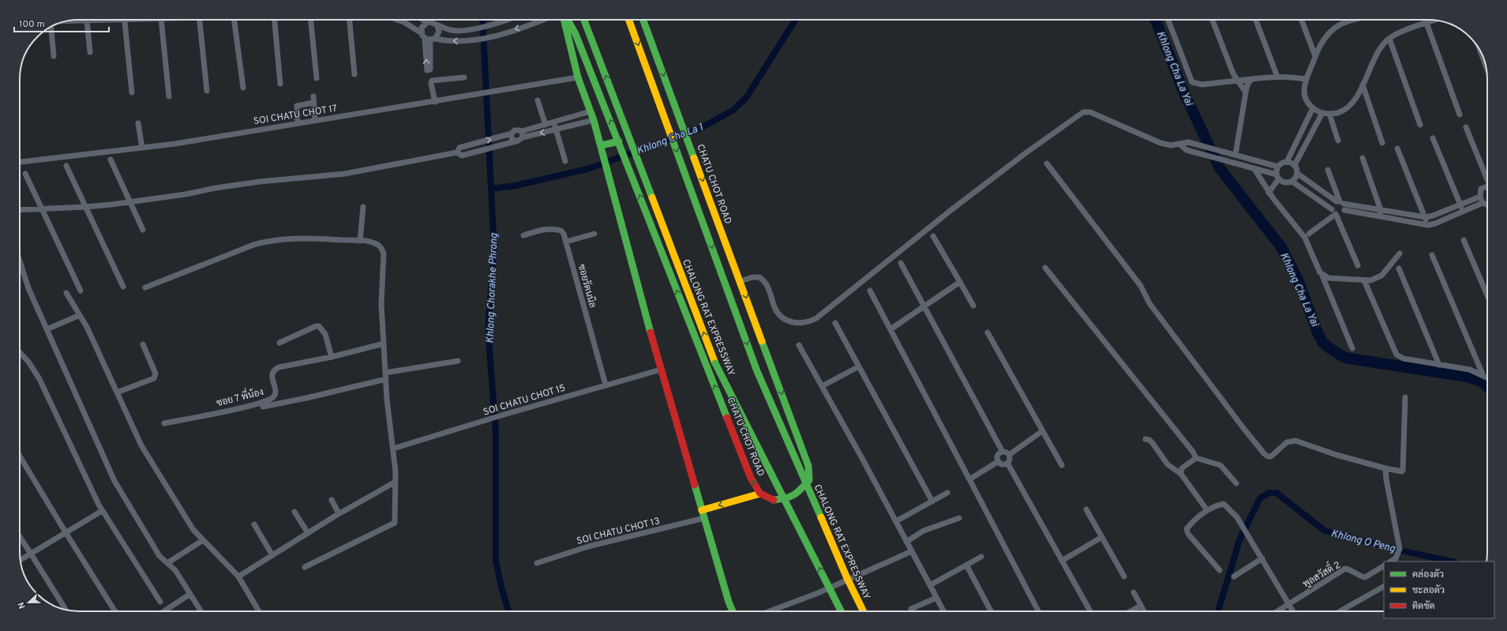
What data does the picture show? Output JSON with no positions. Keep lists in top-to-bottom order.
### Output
{
  "streets": {
    "main road": ["CHATU CHOT ROAD", "CHALONG RAT EXPRESSWAY"],
    "street": [
      "SOI CHATU CHOT 17",
      "ซอยรัตนนิล",
      "ซอย 7 พี่น้อง",
      "SOI CHATU CHOT 15",
      "SOI CHATU CHOT 13",
      "พูลสวัสดิ์ 2"
    ]
  },
  "crossings": [
    ["ซอยรัตนนิล", "SOI CHATU CHOT 15"]
  ],
  "water": [
    "Khlong Cha La Yai",
    "Khlong Cha La 1",
    "Khlong Chorakhe Phrong",
    "Khlong O Peng"
  ],
  "legend": ["คล่องตัว", "ชะลอตัว", "ติดขัด"],
  "scale_bar": "100 m",
  "north": "left"
}
